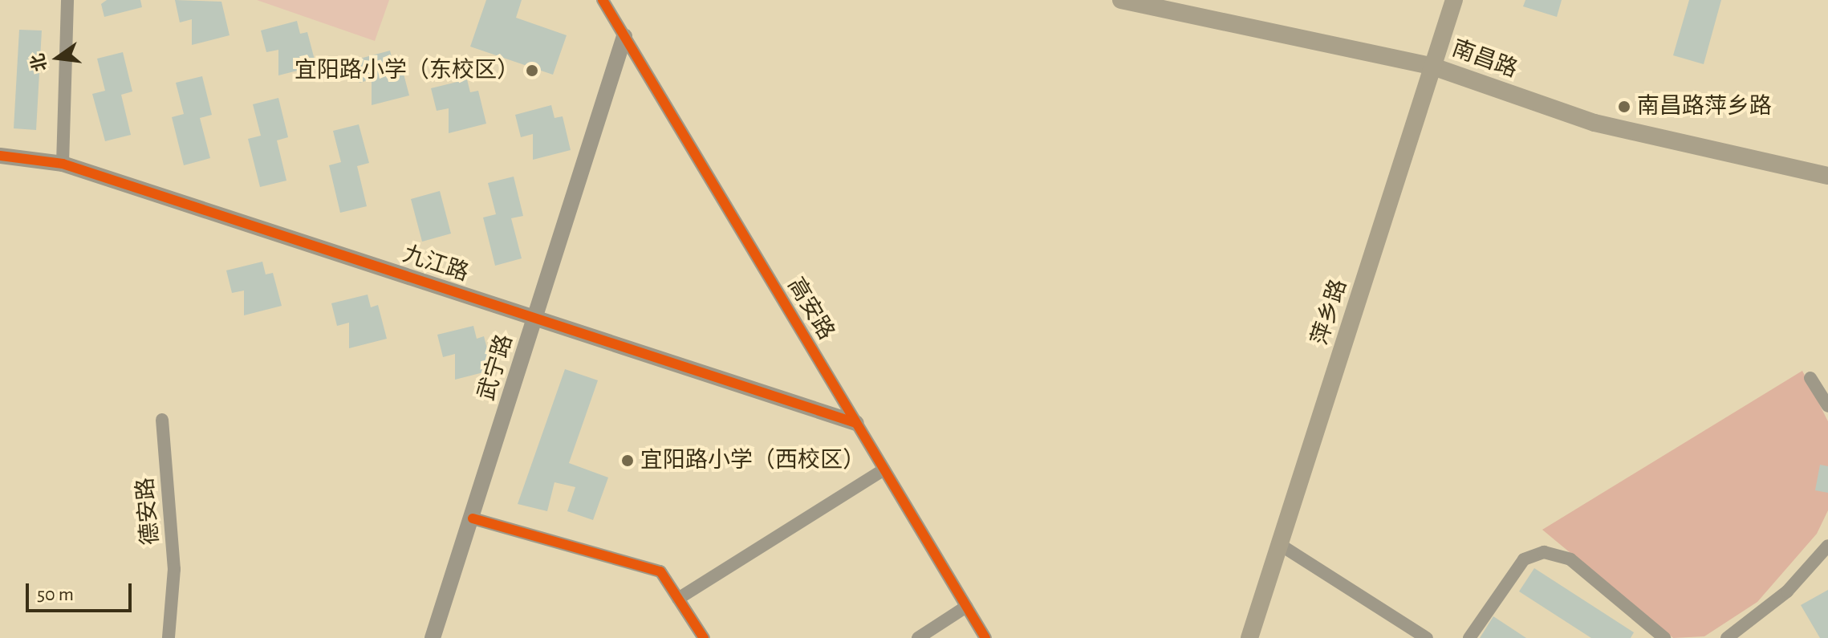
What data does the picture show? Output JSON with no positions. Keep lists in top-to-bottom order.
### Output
{
  "streets": {
    "main road": ["南昌路", "萍乡路"],
    "street": [
      "九江路",
      "高安路",
      "武宁路",
      "德安路"
    ]
  },
  "crossings": [
    ["南昌路", "萍乡路"],
    ["九江路", "高安路"],
    ["九江路", "武宁路"],
    ["高安路", "武宁路"]
  ],
  "places": ["宜阳路小学（东校区）", "南昌路萍乡路", "宜阳路小学（西校区）"],
  "scale_bar": "50 m",
  "north": "left"
}
